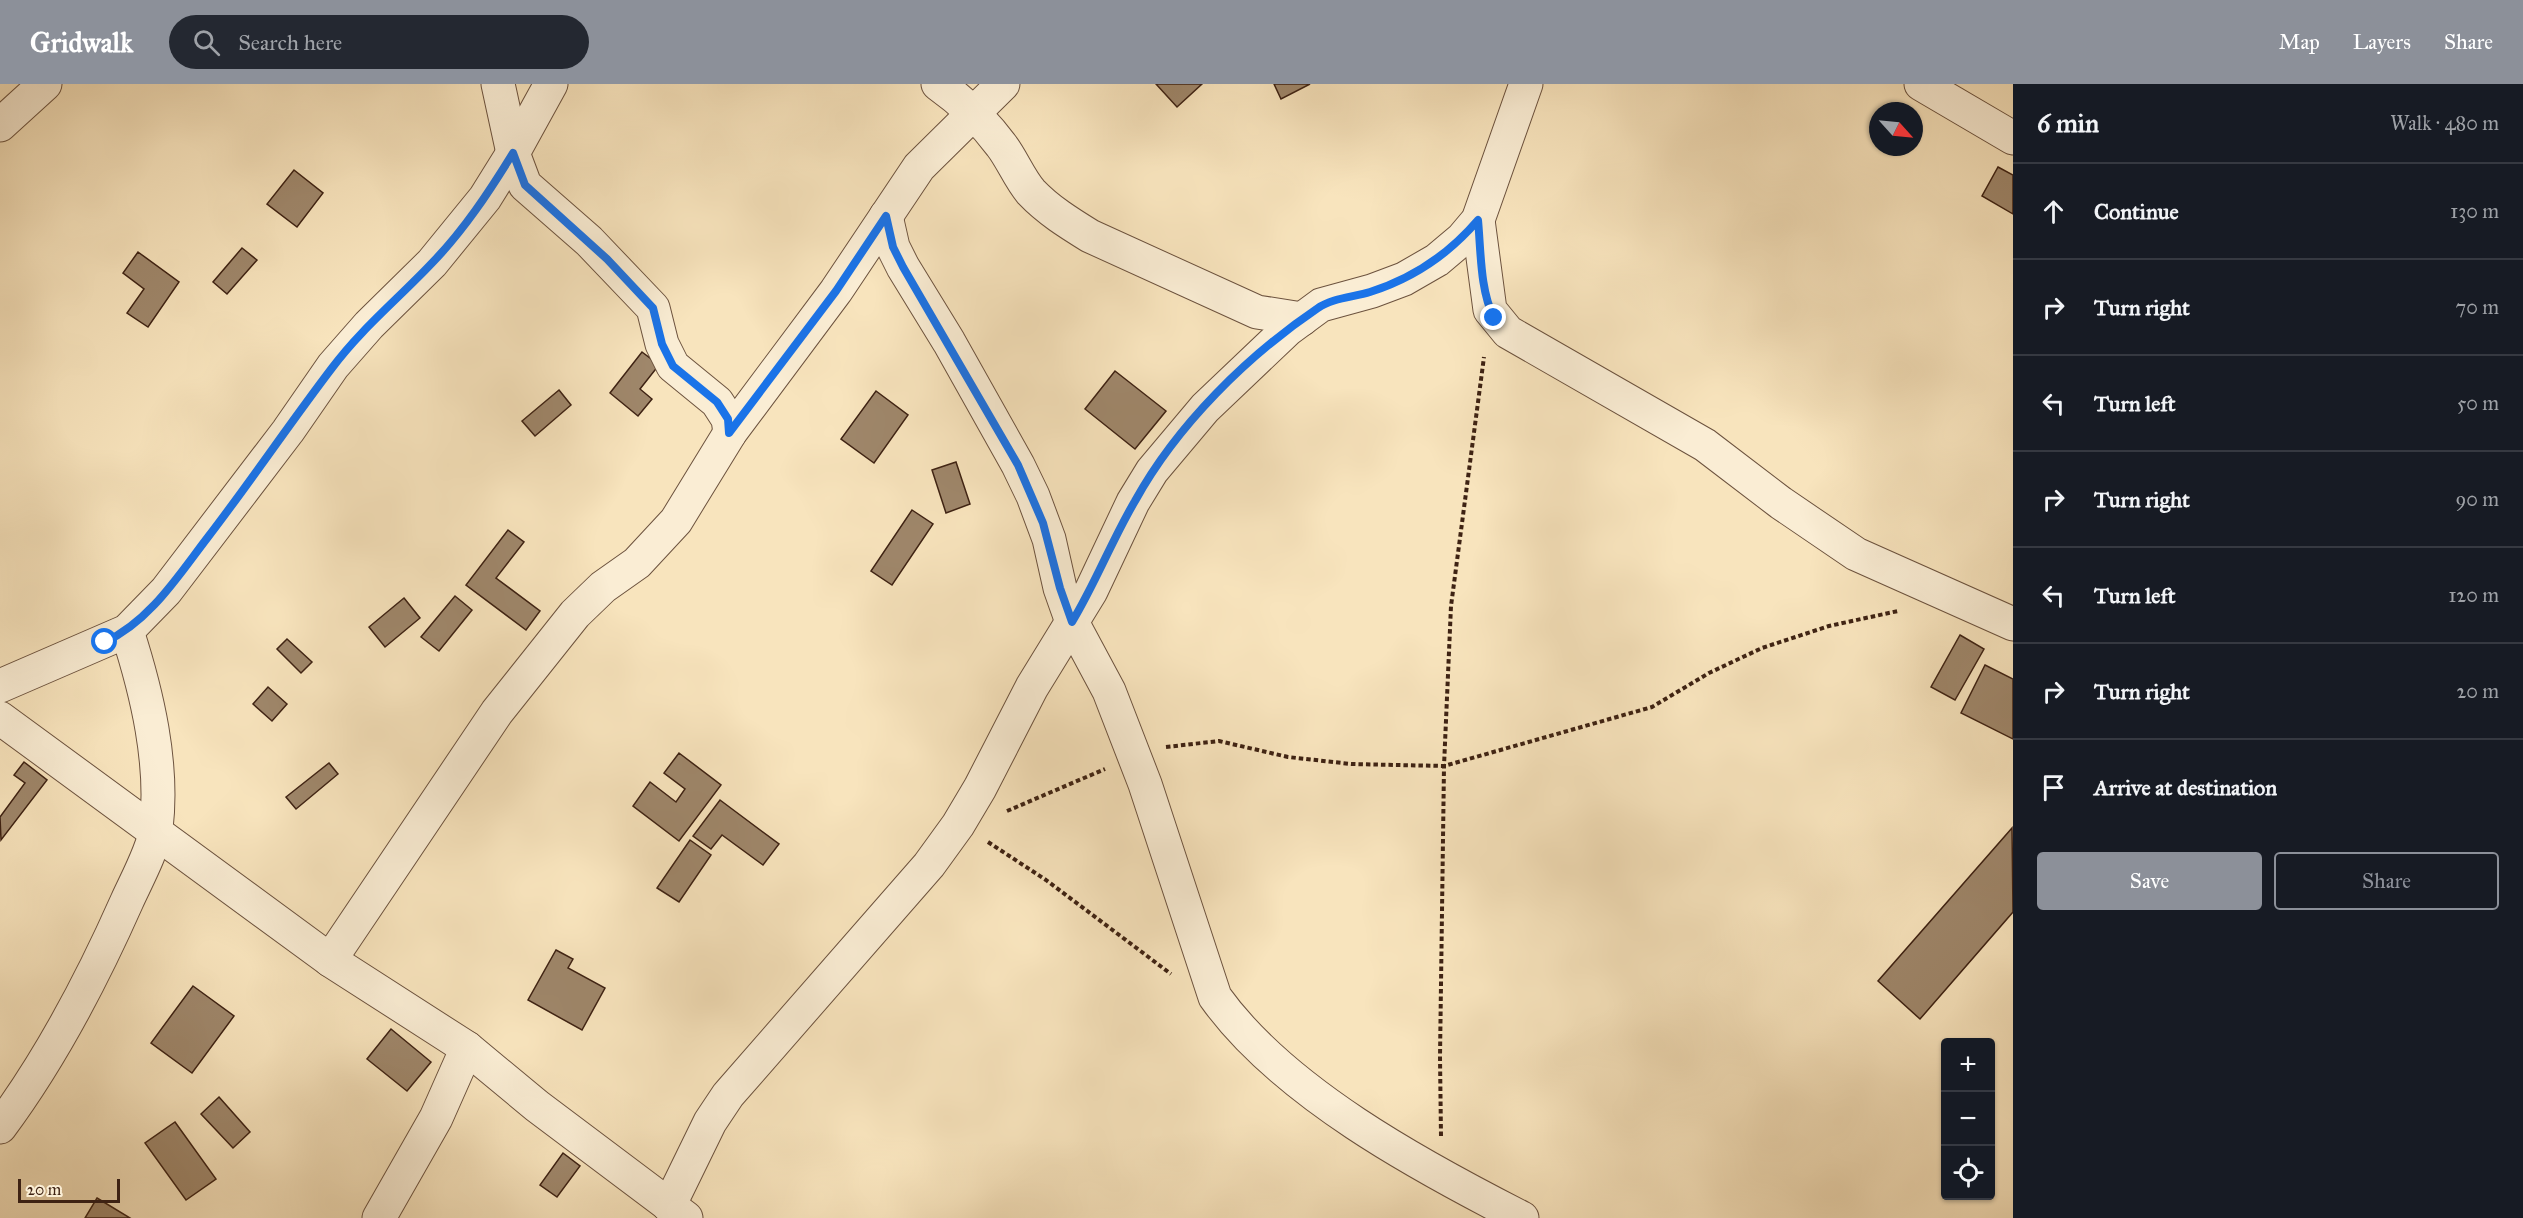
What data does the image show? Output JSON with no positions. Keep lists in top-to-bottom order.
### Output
{
  "scale_bar": "20 m",
  "north": "bottom right",
  "page": {
    "header": "Gridwalk",
    "search": "Search here",
    "nav": ["Map", "Layers", "Share"],
    "heading": ["6 min", "Walk · 480 m"],
    "list": [
      ["Continue", "130 m"],
      ["Turn right", "70 m"],
      ["Turn left", "50 m"],
      ["Turn right", "90 m"],
      ["Turn left", "120 m"],
      ["Turn right", "20 m"],
      "Arrive at destination"
    ],
    "buttons": ["Save", "Share"],
    "map_buttons": ["+", "−"],
    "scale": "20 m"
  }
}
